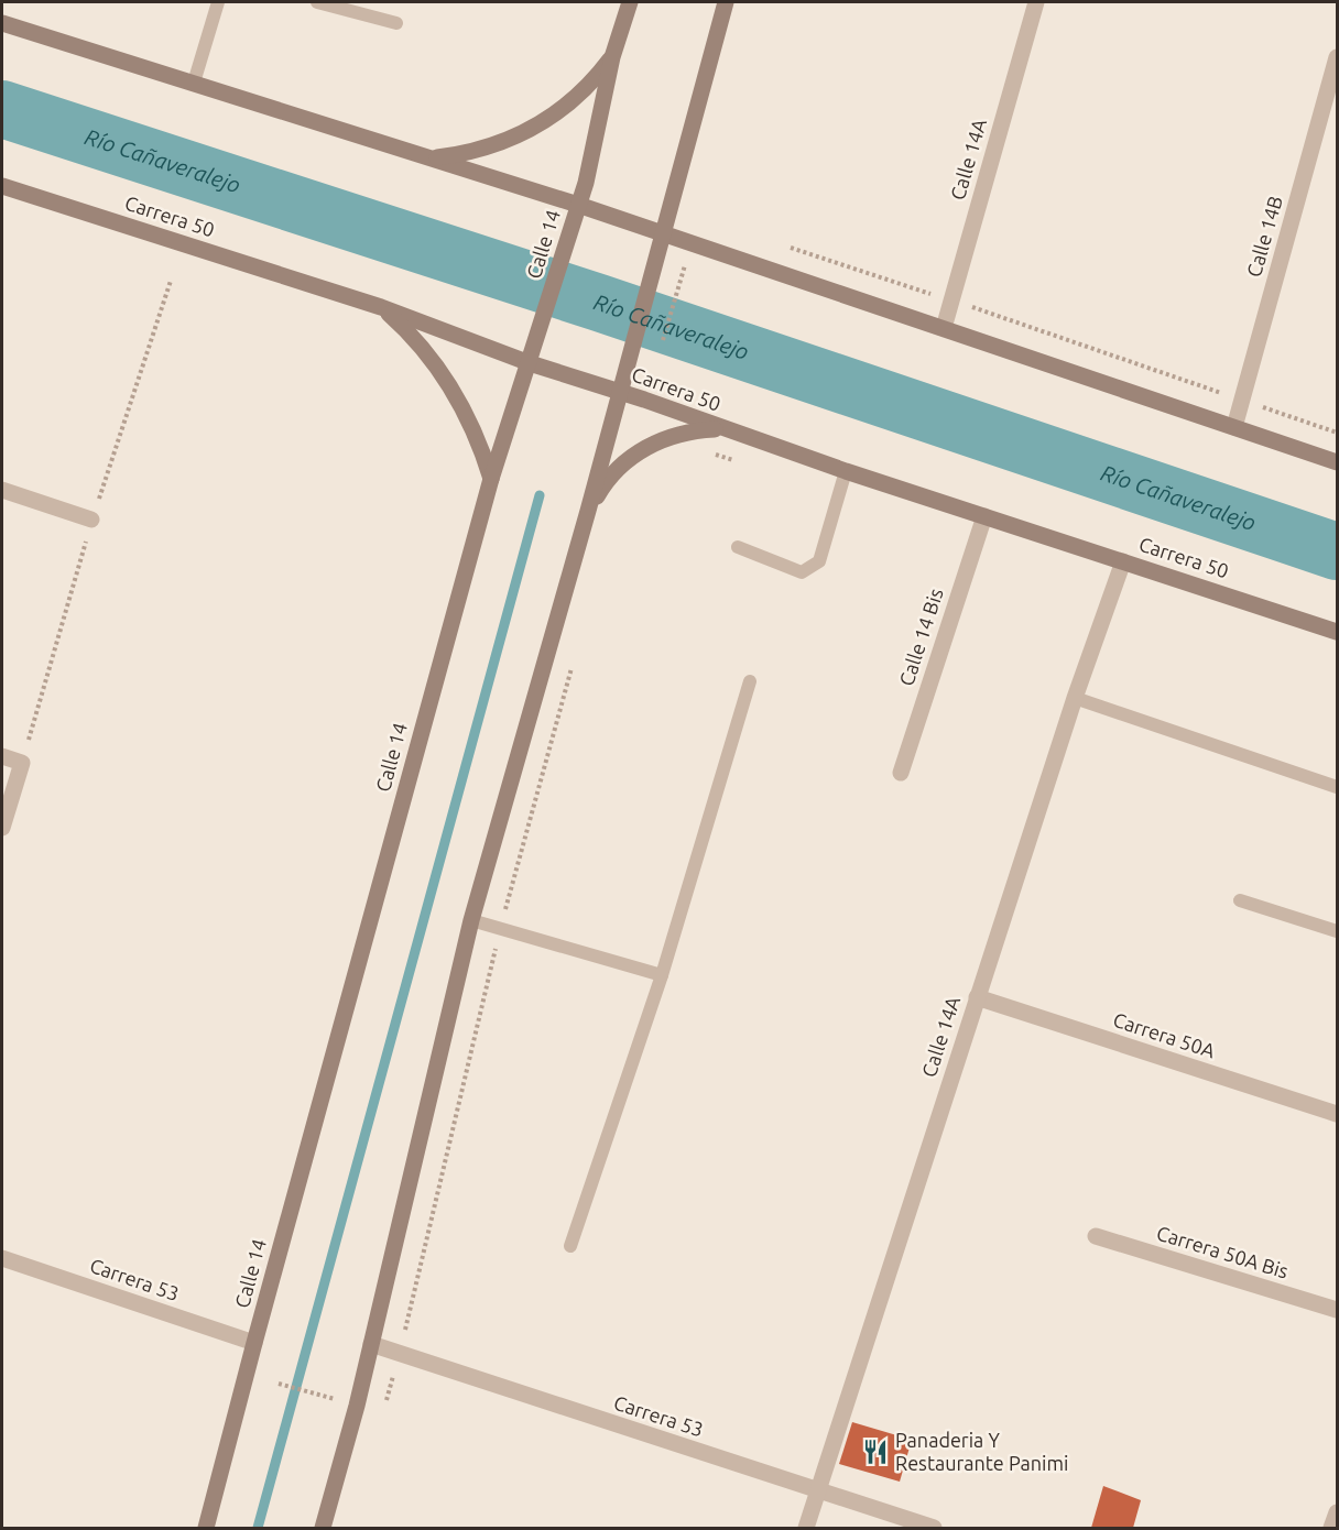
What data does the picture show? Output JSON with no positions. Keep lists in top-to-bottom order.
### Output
{
  "streets": {
    "main road": ["Carrera 50", "Calle 14"],
    "street": [
      "Calle 14A",
      "Calle 14B",
      "Calle 14 Bis",
      "Carrera 50A",
      "Carrera 50A Bis",
      "Carrera 53"
    ]
  },
  "crossings": [
    ["Calle 14A", "Carrera 50"],
    ["Calle 14A", "Carrera 50A"],
    ["Calle 14A", "Carrera 53"],
    ["Carrera 50", "Calle 14"],
    ["Carrera 50", "Calle 14 Bis"],
    ["Calle 14", "Carrera 53"]
  ],
  "water": ["Río Cañaveralejo"],
  "places": {
    "restaurant": ["Panaderia Y Restaurante Panimi"]
  }
}
